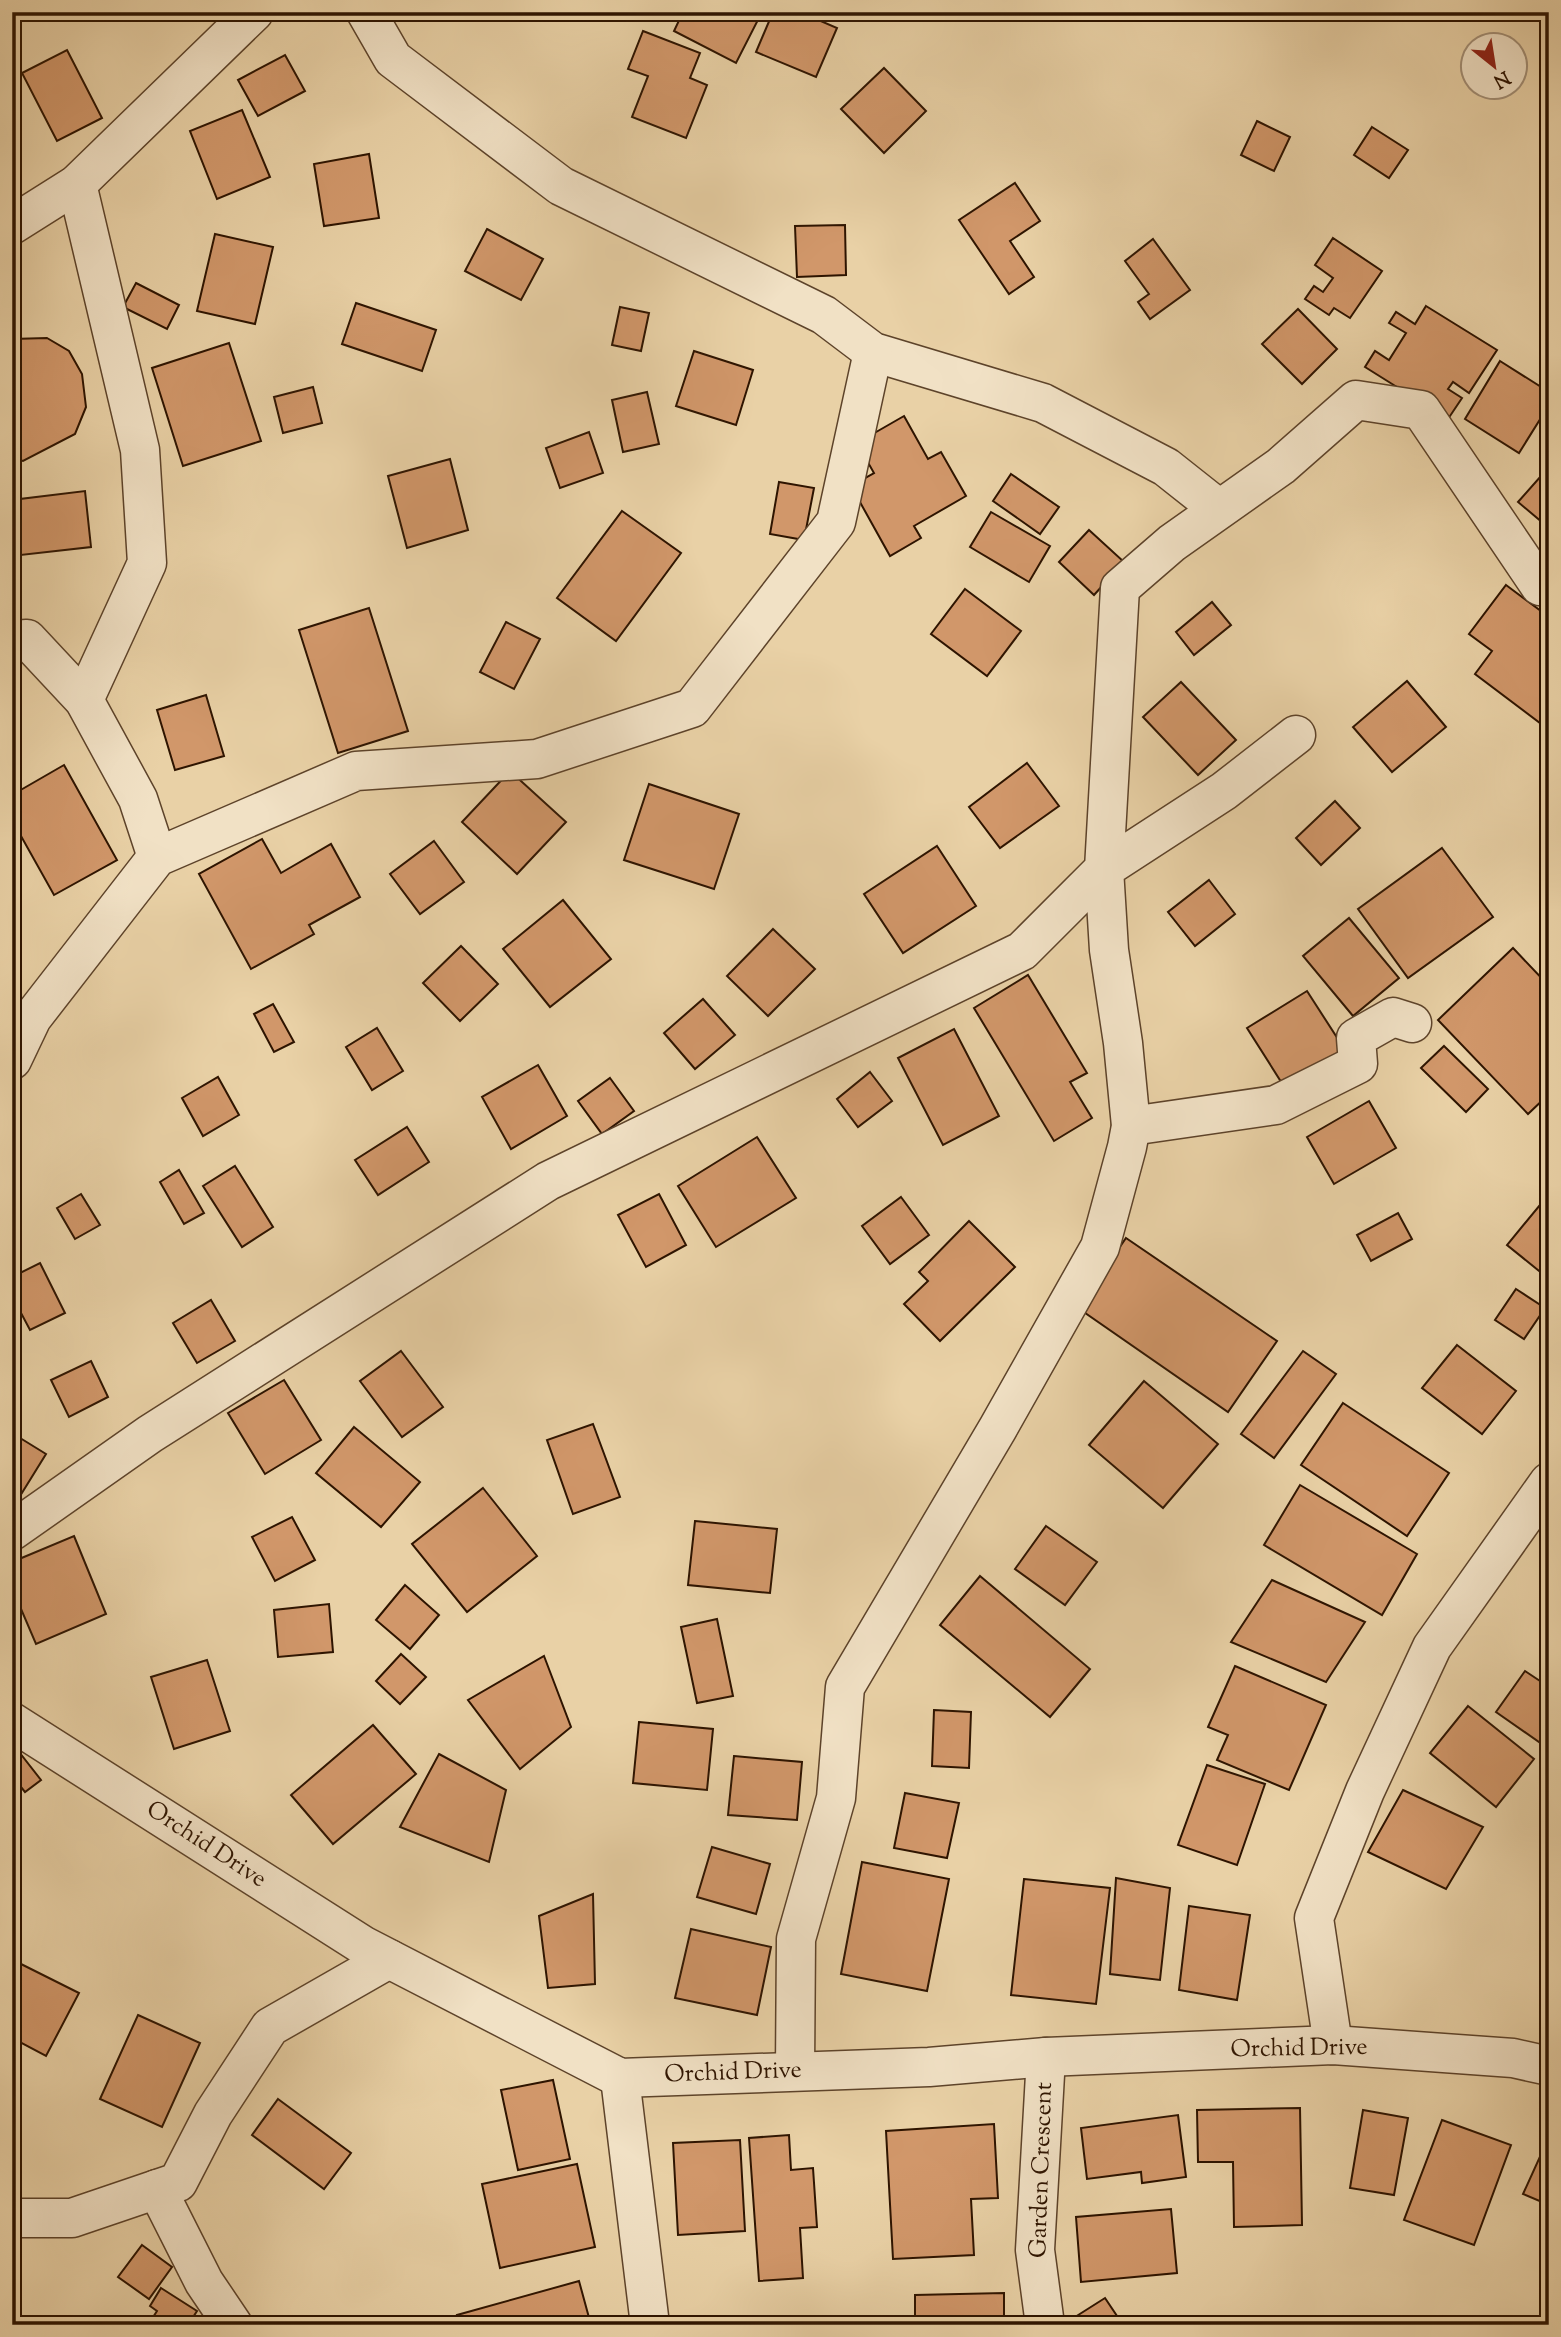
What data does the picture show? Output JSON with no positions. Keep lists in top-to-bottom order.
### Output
{
  "streets": {
    "street": ["Orchid Drive", "Garden Crescent"]
  },
  "crossings": [
    ["Orchid Drive", "Garden Crescent"]
  ],
  "north": "bottom right"
}
